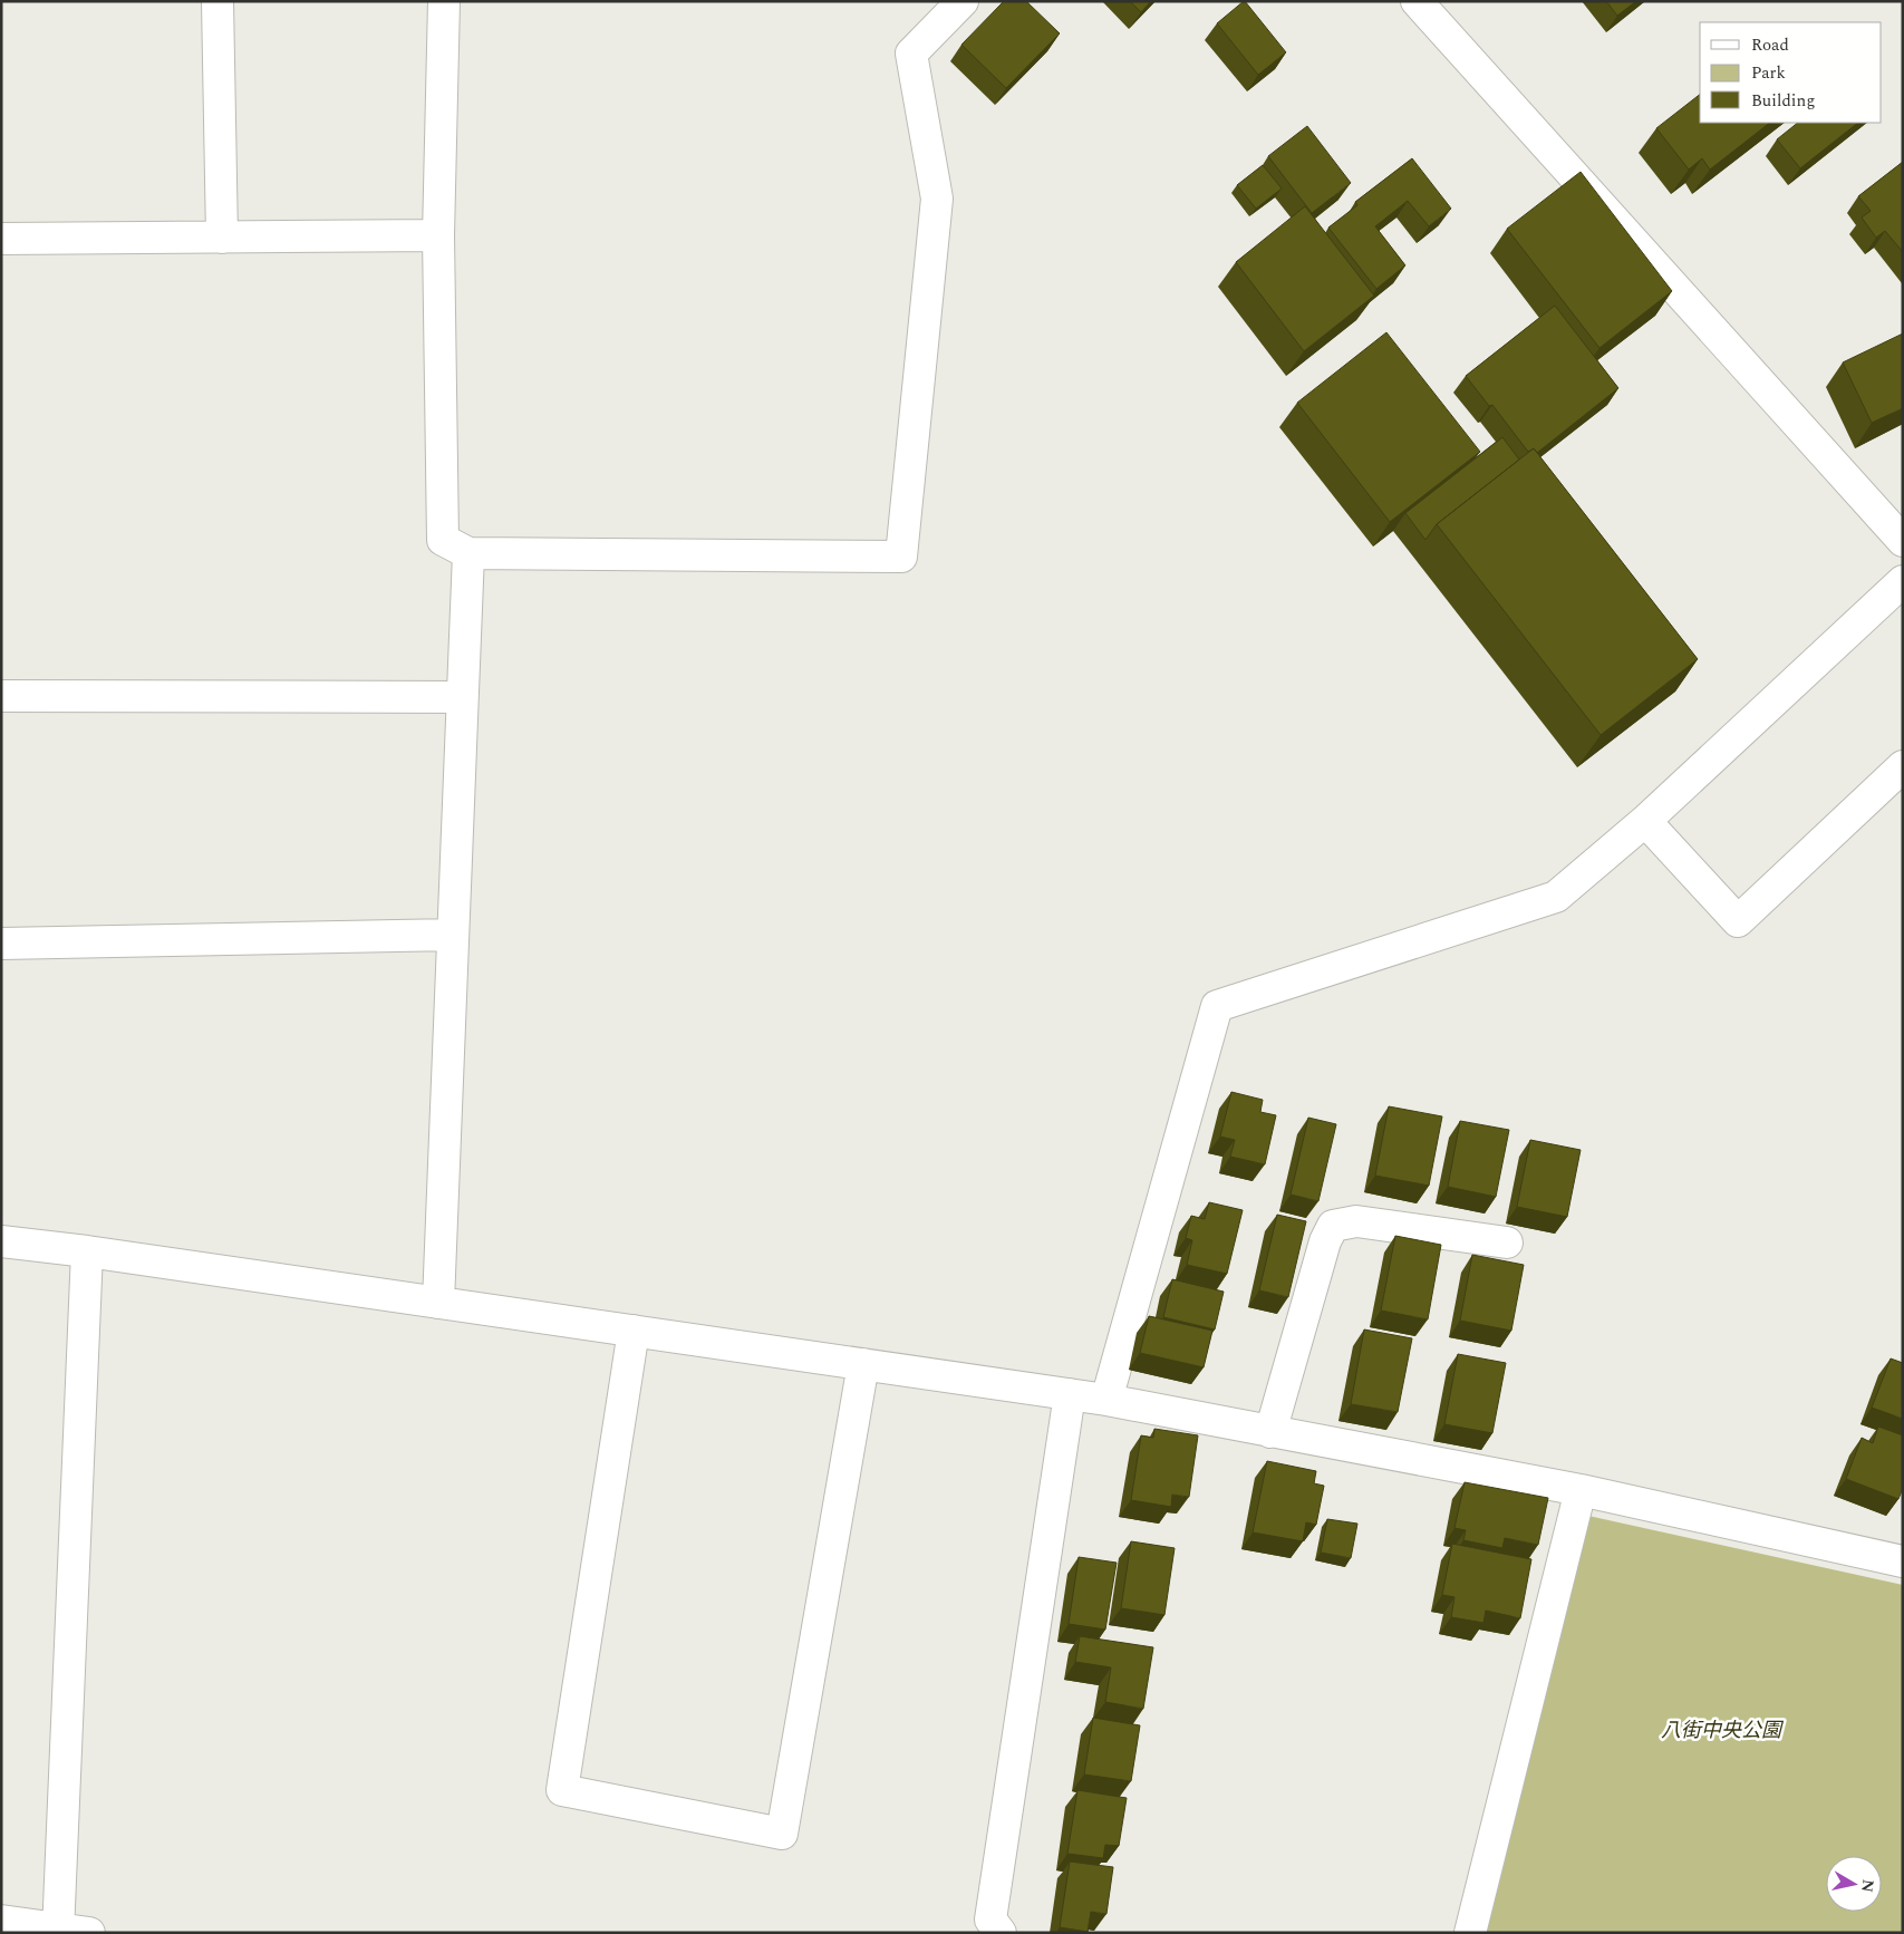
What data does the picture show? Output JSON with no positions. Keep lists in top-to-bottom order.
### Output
{
  "parks": ["八街中央公園"],
  "legend": ["Road", "Park", "Building"],
  "north": "right"
}
